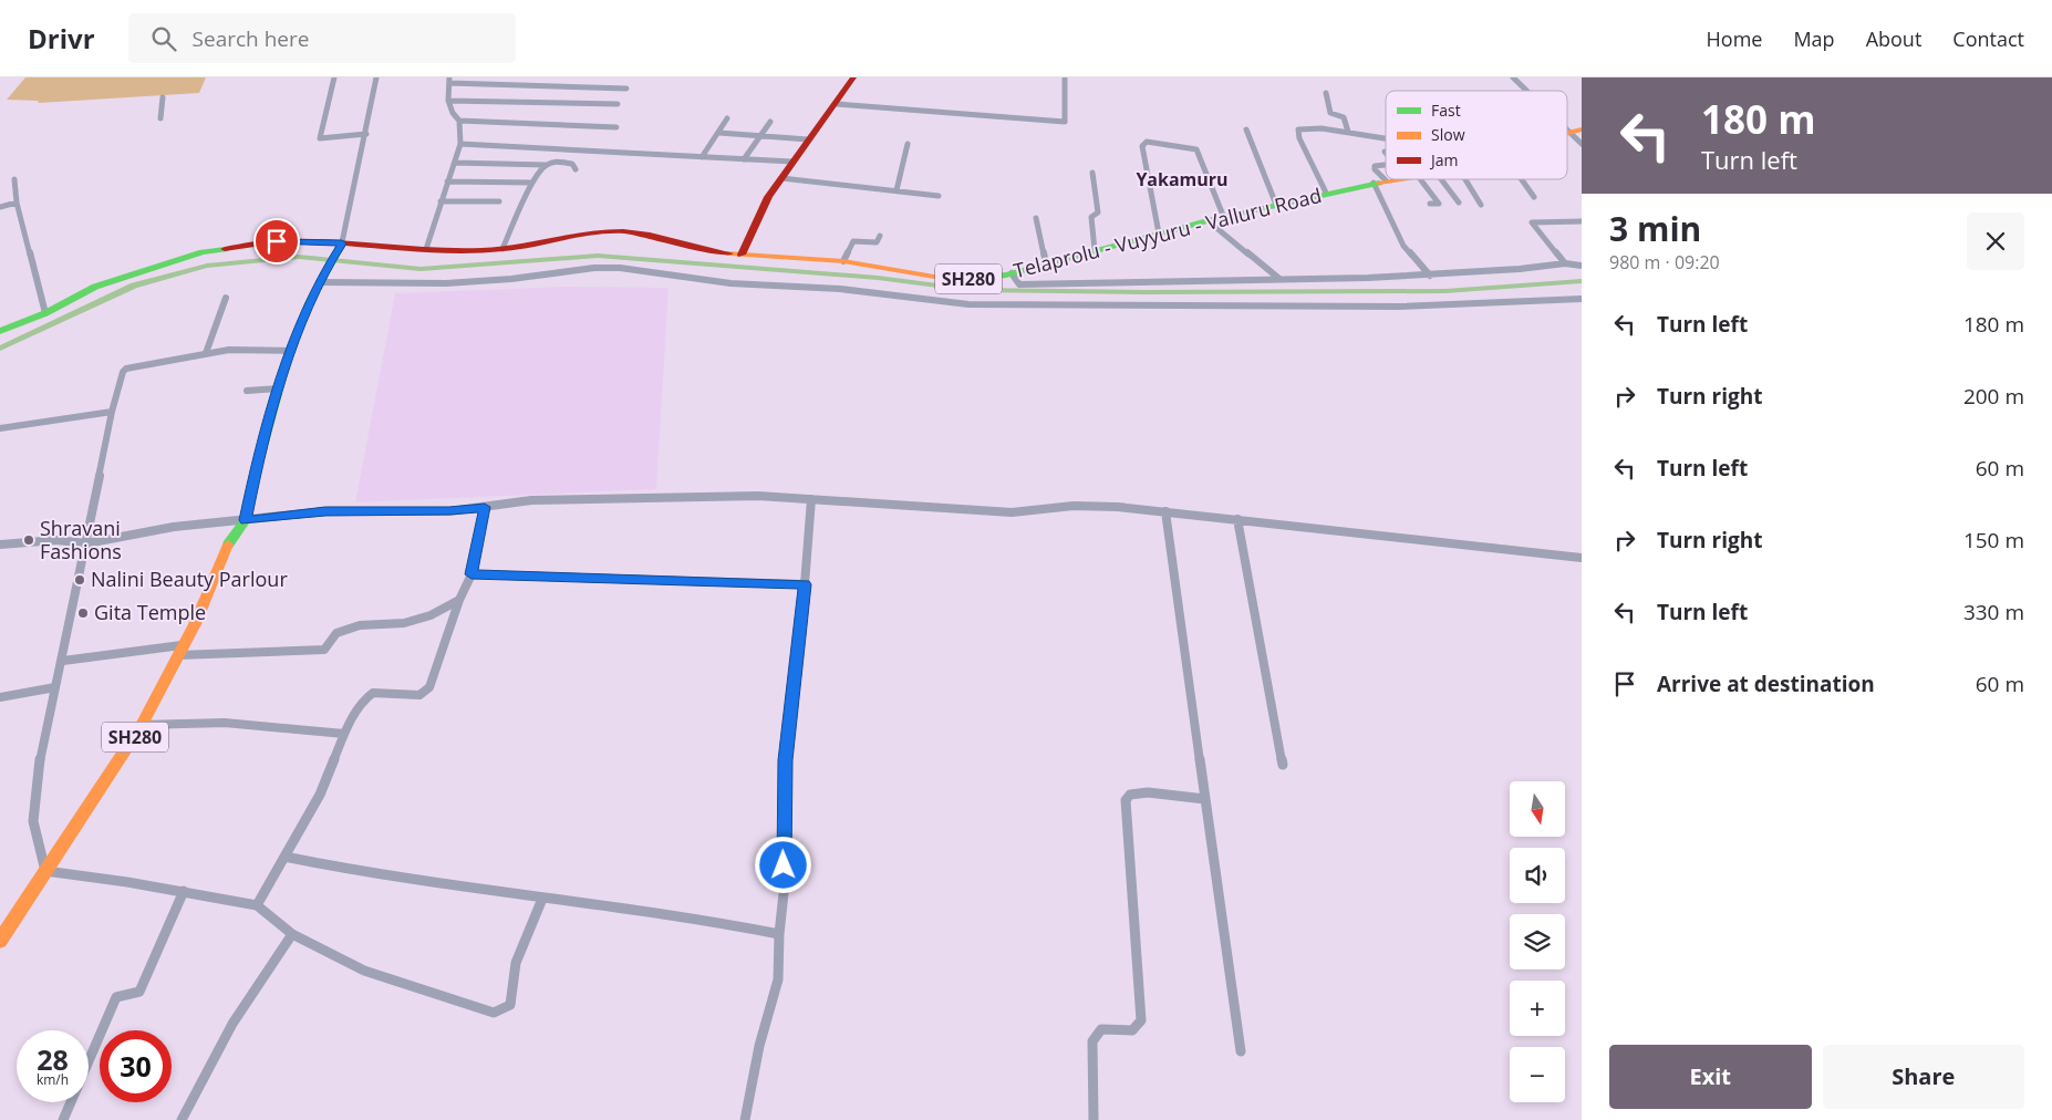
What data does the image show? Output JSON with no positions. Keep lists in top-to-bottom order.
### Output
{
  "streets": {
    "main road": ["Telaprolu - Vuyyuru - Valluru Road", "SH280"]
  },
  "crossings": [
    ["Telaprolu - Vuyyuru - Valluru Road", "SH280"]
  ],
  "districts": ["Yakamuru"],
  "places": ["Shravani Fashions", "Nalini Beauty Parlour", "Gita Temple"],
  "legend": ["Fast", "Slow", "Jam"],
  "north": "bottom",
  "page": {
    "header": "Drivr",
    "search": "Search here",
    "nav": [
      "Home",
      "Map",
      "About",
      "Contact"
    ],
    "turn": ["180 m", "Turn left"],
    "heading": ["3 min", "980 m · 09:20"],
    "list": [
      {
        "name": "Turn left",
        "value": "180 m"
      },
      {
        "name": "Turn right",
        "value": "200 m"
      },
      {
        "name": "Turn left",
        "value": "60 m"
      },
      {
        "name": "Turn right",
        "value": "150 m"
      },
      {
        "name": "Turn left",
        "value": "330 m"
      },
      {
        "name": "Arrive at destination",
        "value": "60 m"
      }
    ],
    "map_buttons": ["+", "−"],
    "speed": "28 km/h",
    "limit": "30",
    "buttons": ["Exit", "Share"]
  }
}
